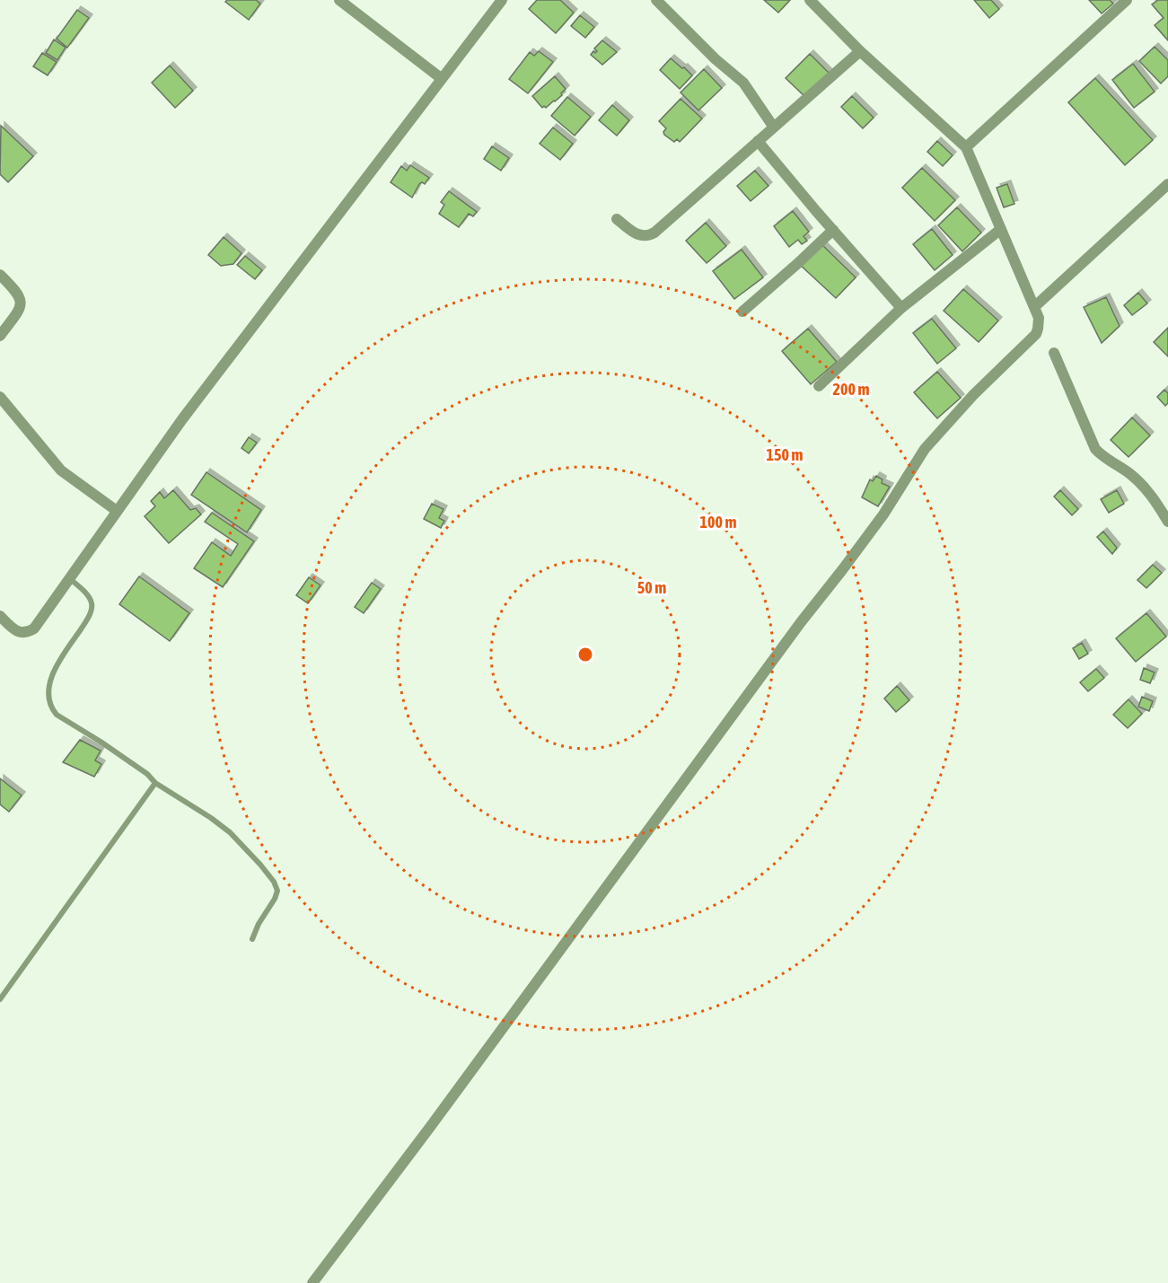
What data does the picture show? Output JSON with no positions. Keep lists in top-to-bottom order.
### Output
{
  "rings": [
    "200 m",
    "150 m",
    "100 m",
    "50 m"
  ]
}
